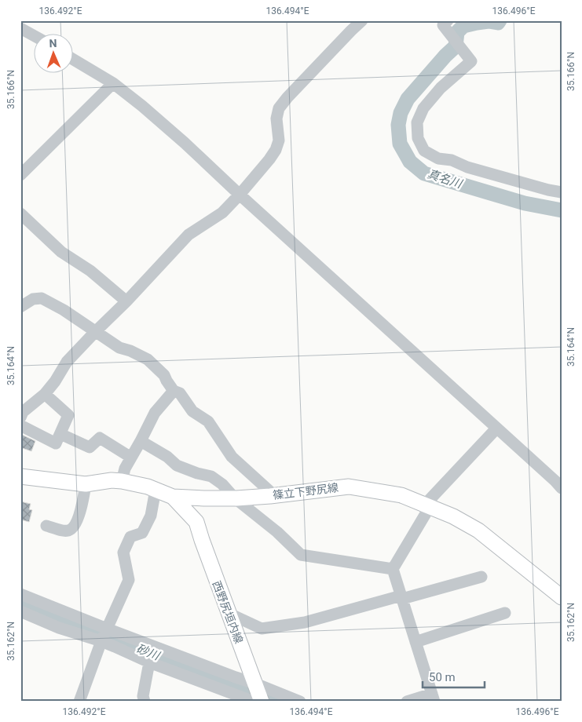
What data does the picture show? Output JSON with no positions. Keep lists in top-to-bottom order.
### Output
{
  "streets": {
    "main road": ["篠立下野尻線", "西野尻垣内線"]
  },
  "crossings": [
    ["篠立下野尻線", "西野尻垣内線"]
  ],
  "water": ["真名川", "砂川"],
  "scale_bar": "50 m",
  "north": "top",
  "coordinates": [
    "136.492°E",
    "136.494°E",
    "136.496°E",
    "35.166°N",
    "35.164°N",
    "35.162°N"
  ]
}
